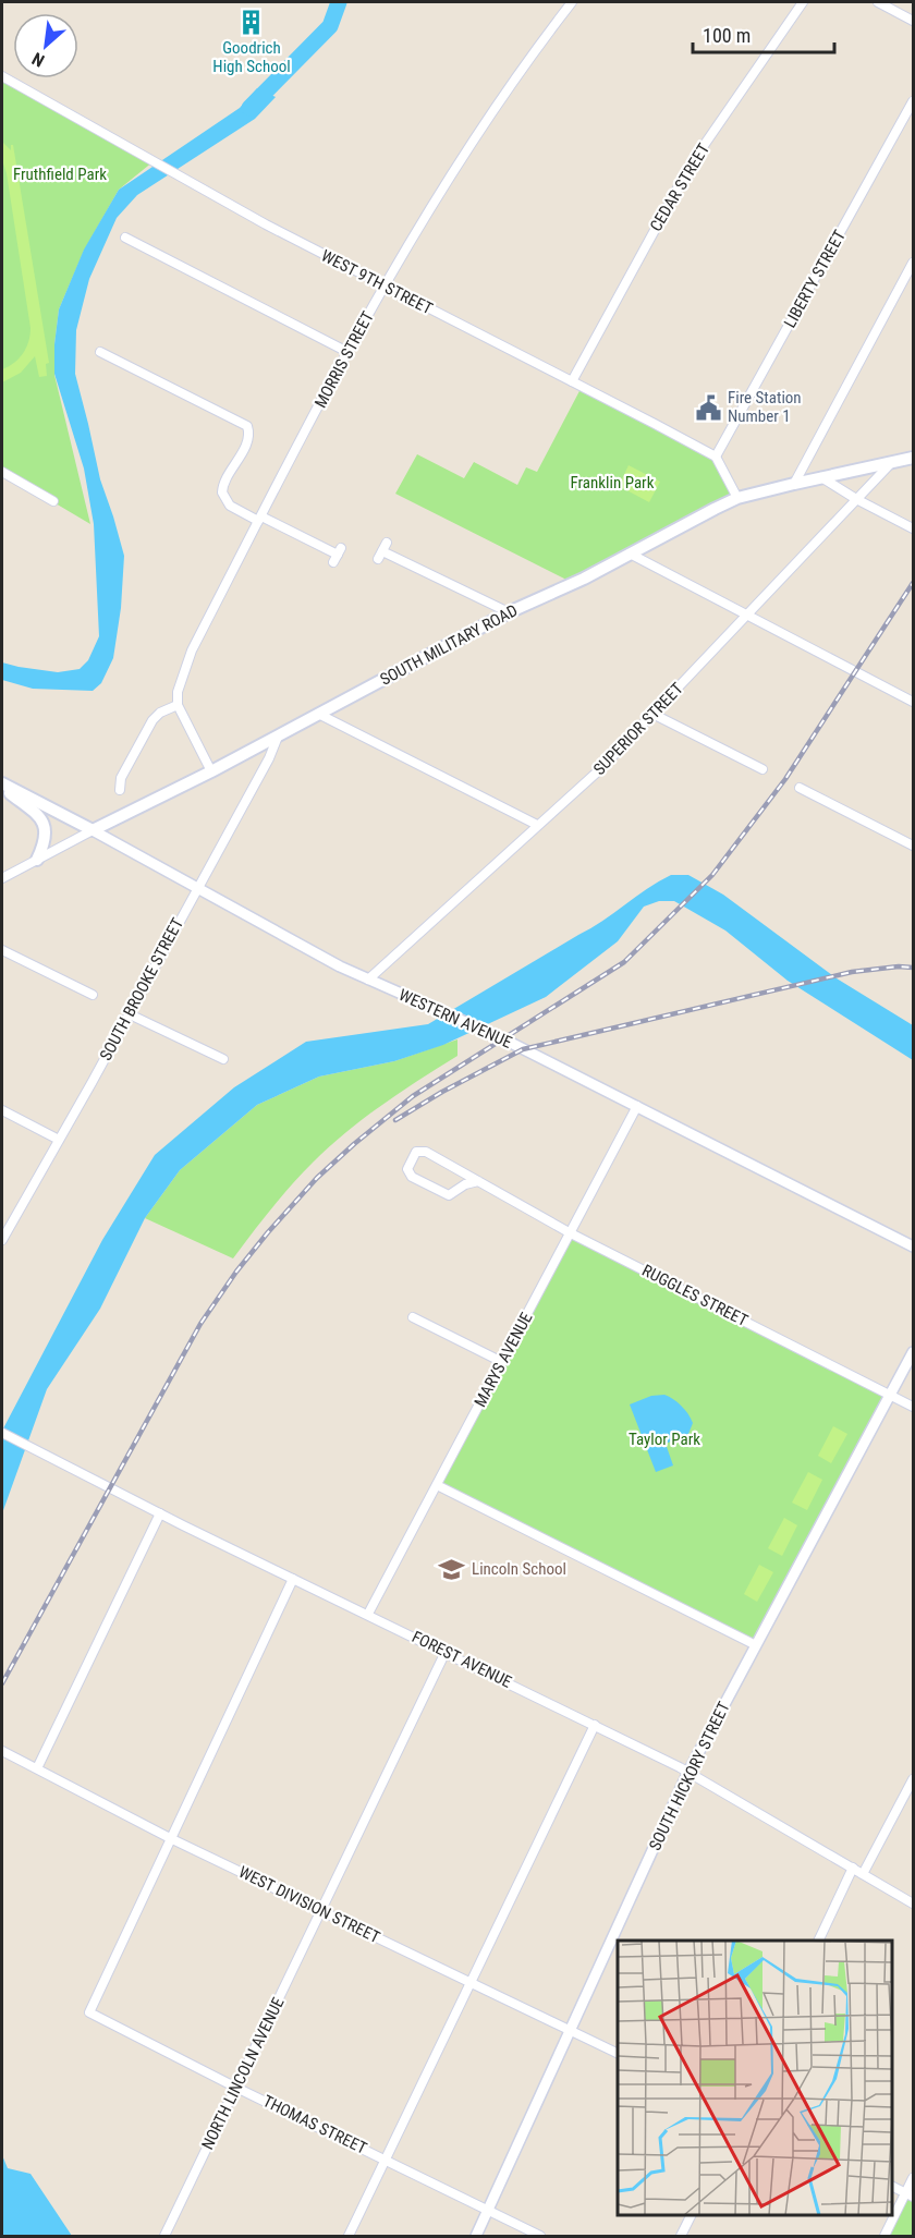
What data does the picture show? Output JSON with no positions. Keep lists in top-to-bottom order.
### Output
{
  "streets": {
    "main road": ["SOUTH MILITARY ROAD", "WESTERN AVENUE"],
    "street": [
      "CEDAR STREET",
      "LIBERTY STREET",
      "WEST 9TH STREET",
      "MORRIS STREET",
      "SUPERIOR STREET",
      "SOUTH BROOKE STREET",
      "RUGGLES STREET",
      "MARYS AVENUE",
      "FOREST AVENUE",
      "SOUTH HICKORY STREET",
      "WEST DIVISION STREET",
      "NORTH LINCOLN AVENUE",
      "THOMAS STREET"
    ]
  },
  "crossings": [
    ["CEDAR STREET", "WEST 9TH STREET"],
    ["LIBERTY STREET", "WEST 9TH STREET"],
    ["WEST 9TH STREET", "MORRIS STREET"],
    ["SOUTH MILITARY ROAD", "SUPERIOR STREET"],
    ["SOUTH MILITARY ROAD", "SOUTH BROOKE STREET"],
    ["SOUTH MILITARY ROAD", "WESTERN AVENUE"],
    ["SUPERIOR STREET", "WESTERN AVENUE"],
    ["SOUTH BROOKE STREET", "WESTERN AVENUE"],
    ["WESTERN AVENUE", "MARYS AVENUE"],
    ["RUGGLES STREET", "MARYS AVENUE"],
    ["RUGGLES STREET", "SOUTH HICKORY STREET"],
    ["MARYS AVENUE", "FOREST AVENUE"],
    ["FOREST AVENUE", "SOUTH HICKORY STREET"],
    ["FOREST AVENUE", "NORTH LINCOLN AVENUE"],
    ["SOUTH HICKORY STREET", "WEST DIVISION STREET"],
    ["SOUTH HICKORY STREET", "THOMAS STREET"],
    ["WEST DIVISION STREET", "NORTH LINCOLN AVENUE"],
    ["WEST DIVISION STREET", "THOMAS STREET"],
    ["NORTH LINCOLN AVENUE", "THOMAS STREET"]
  ],
  "parks": ["Fruthfield Park", "Franklin Park", "Taylor Park"],
  "places": {
    "building": ["Goodrich High School"],
    "public building": ["Fire Station Number 1"],
    "school or university": ["Lincoln School"]
  },
  "scale_bar": "100 m",
  "north": "bottom left"
}
